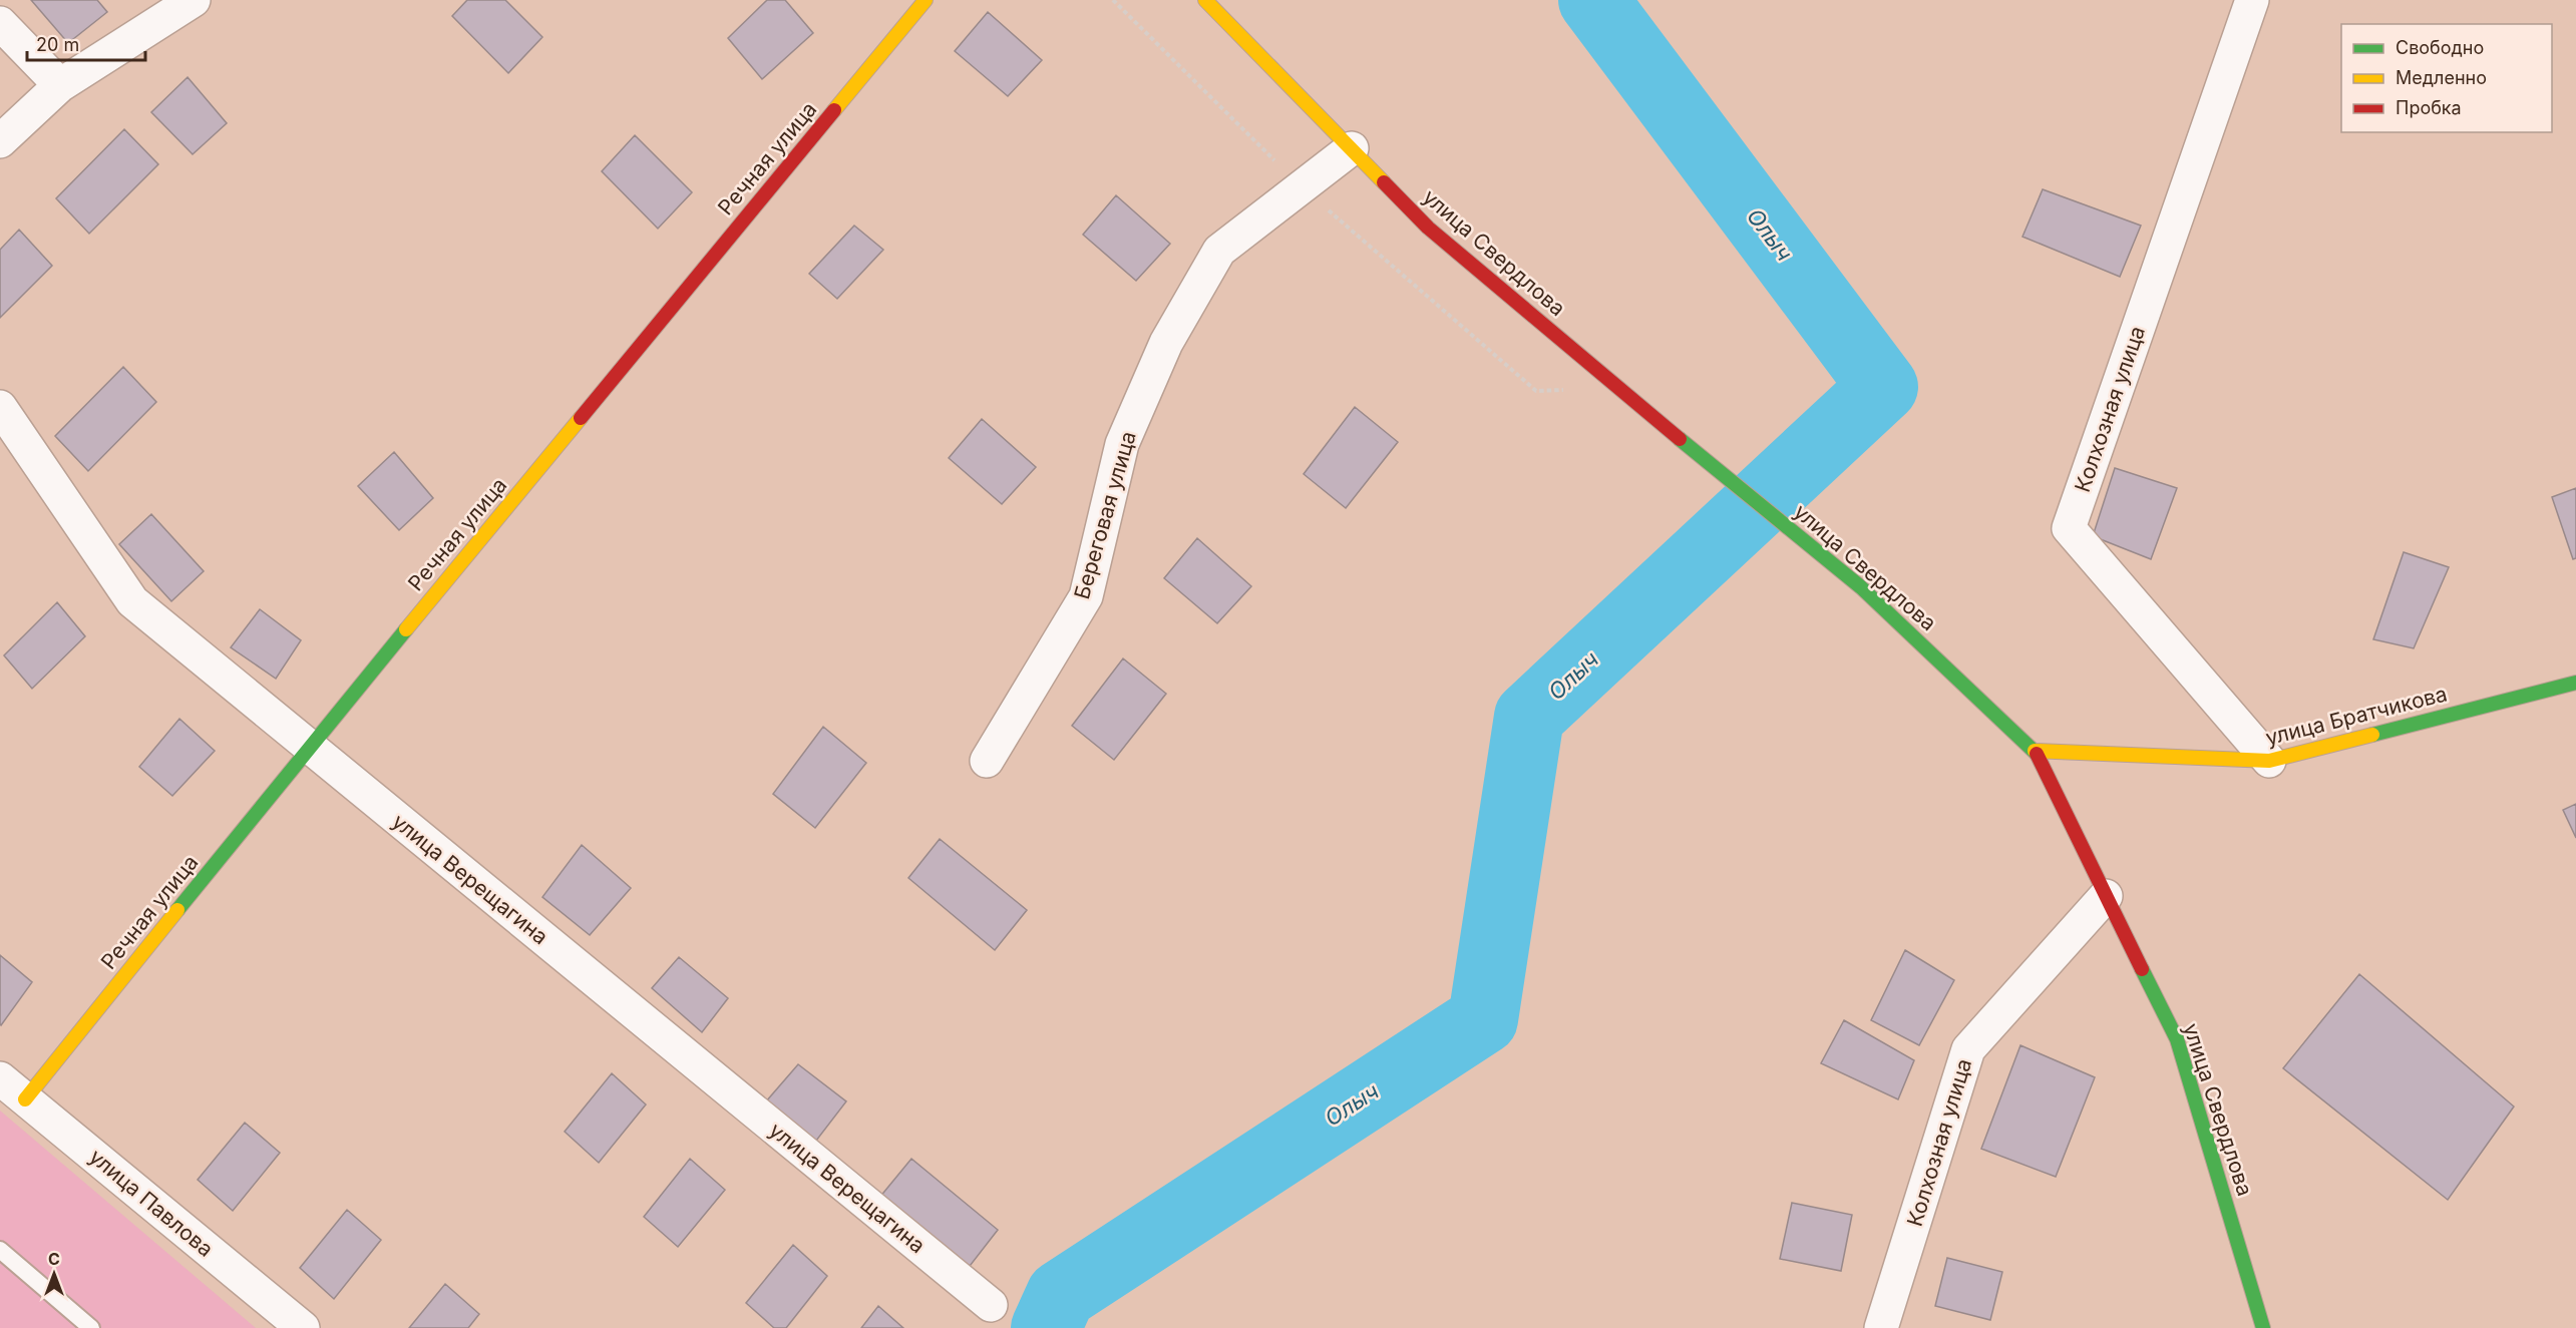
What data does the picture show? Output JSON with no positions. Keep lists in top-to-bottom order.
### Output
{
  "streets": {
    "street": [
      "Речная улица",
      "улица Свердлова",
      "Колхозная улица",
      "Береговая улица",
      "улица Братчикова",
      "улица Верещагина",
      "улица Павлова"
    ]
  },
  "crossings": [
    ["Речная улица", "улица Верещагина"],
    ["Речная улица", "улица Павлова"],
    ["улица Свердлова", "Колхозная улица"],
    ["улица Свердлова", "Береговая улица"],
    ["улица Свердлова", "улица Братчикова"],
    ["Колхозная улица", "улица Братчикова"]
  ],
  "water": ["Олыч"],
  "legend": ["Свободно", "Медленно", "Пробка"],
  "scale_bar": "20 m",
  "north": "top"
}
